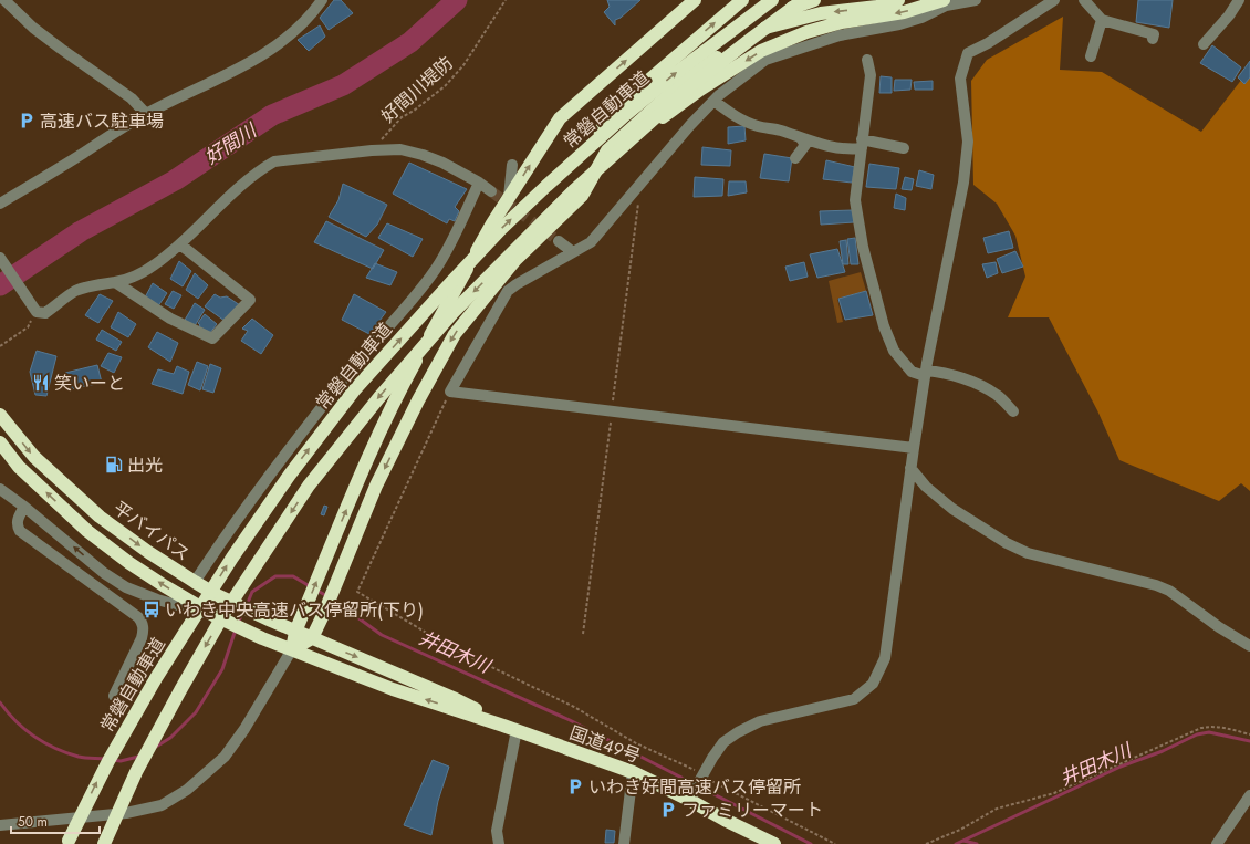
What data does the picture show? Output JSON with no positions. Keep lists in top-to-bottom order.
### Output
{
  "streets": {
    "highway": ["常磐自動車道", "平バイパス", "国道49号"],
    "path": ["好間川堤防"]
  },
  "crossings": [
    ["平バイパス", "国道49号"]
  ],
  "water": ["好間川", "井田木川"],
  "places": {
    "parking": ["高速バス駐車場", "いわき好間高速バス停留所", "ファミリーマート"],
    "restaurant": ["笑いーと"],
    "fuel station": ["出光"],
    "bus stop": ["いわき中央高速バス停留所(下り)"]
  },
  "scale_bar": "50 m"
}
